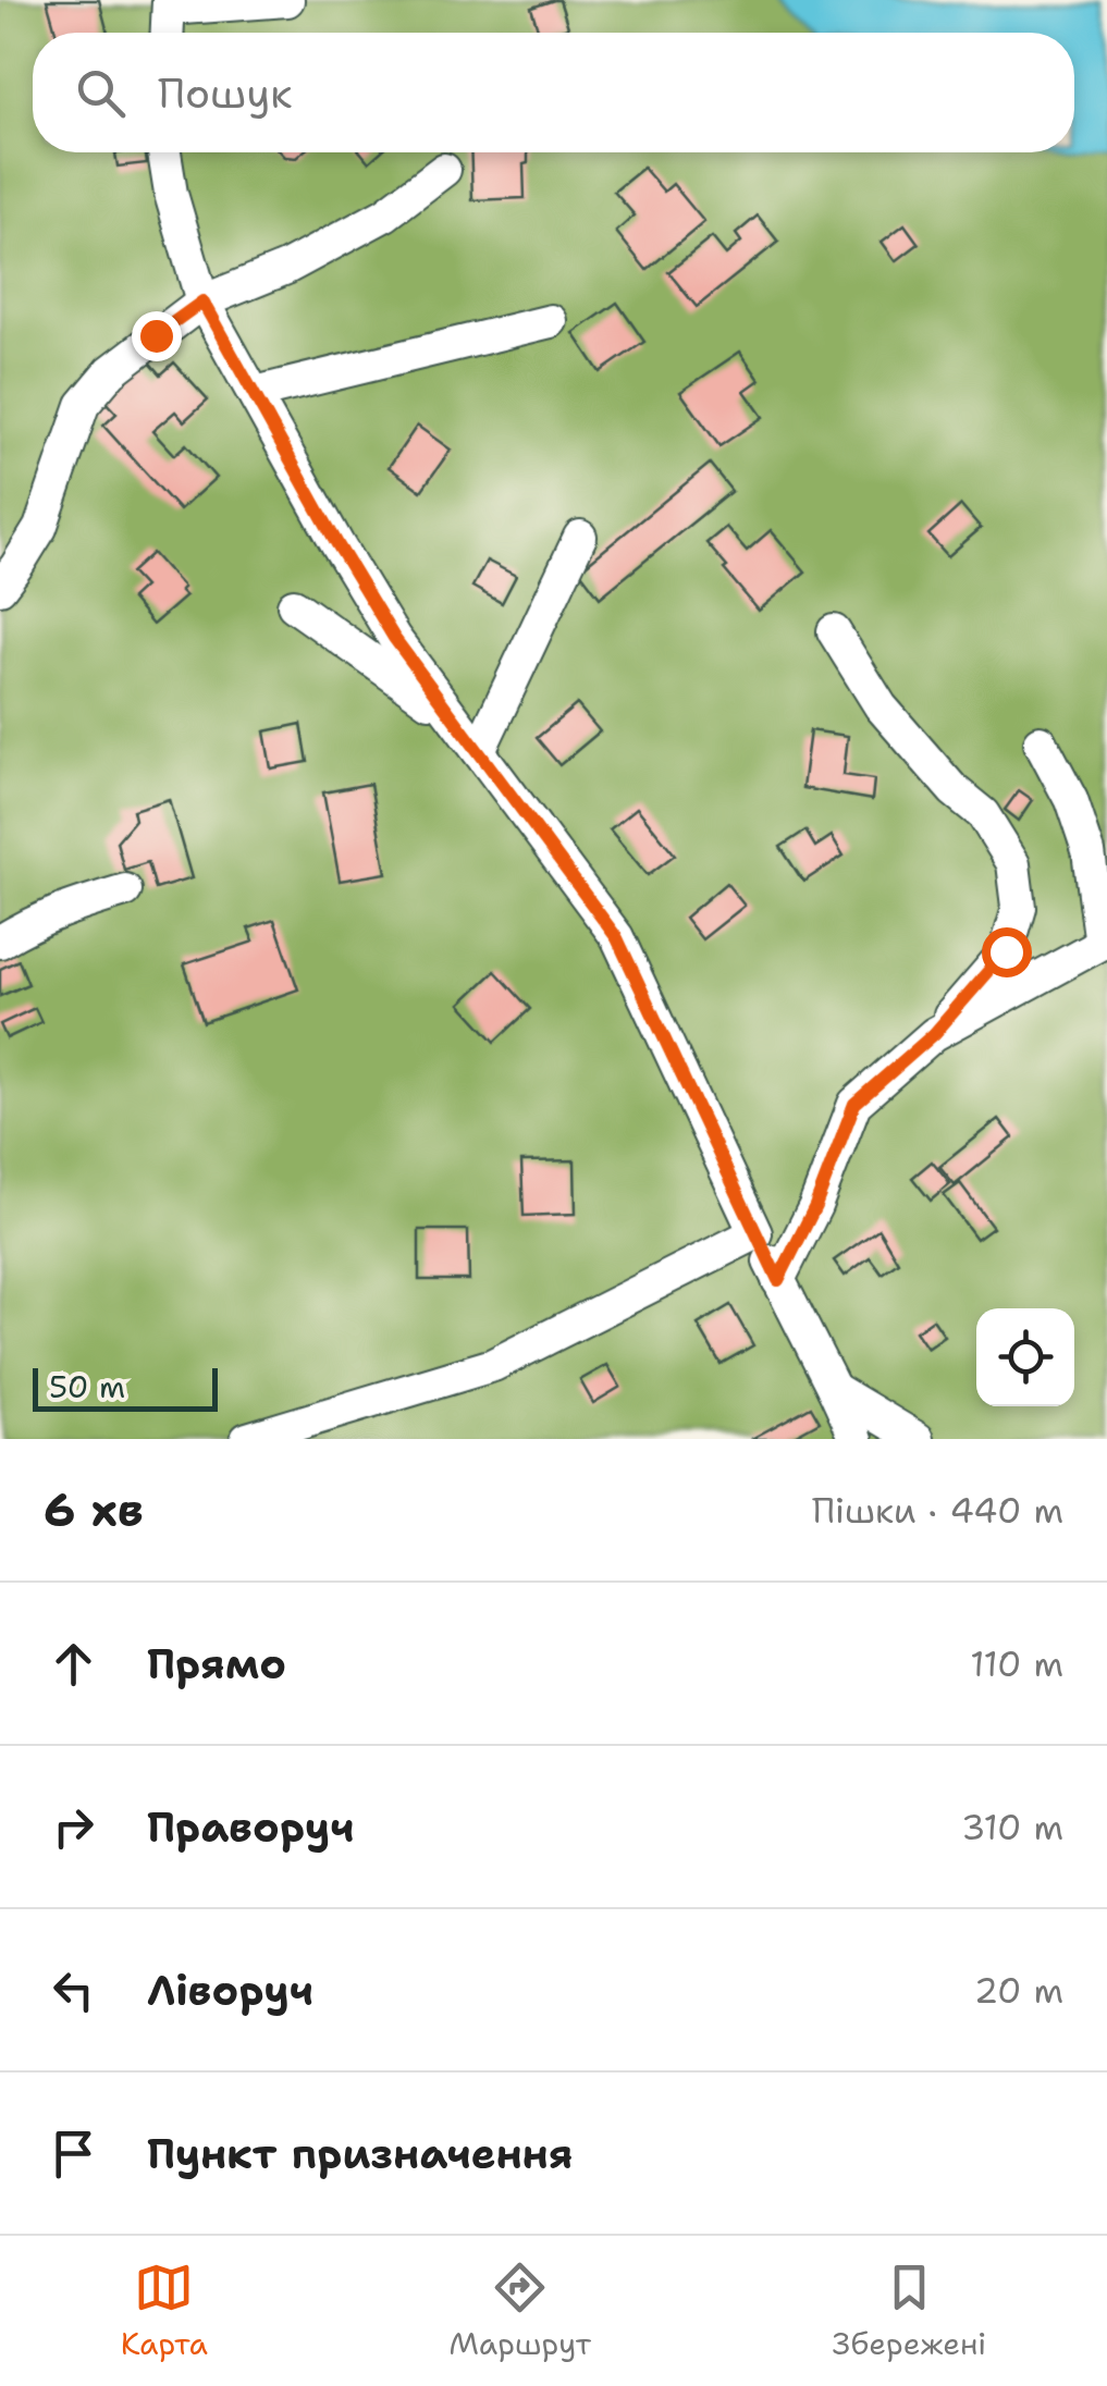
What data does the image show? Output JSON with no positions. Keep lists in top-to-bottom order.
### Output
{
  "scale_bar": "50 m",
  "page": {
    "search": "Пошук",
    "scale": "50 m",
    "heading": ["6 хв", "Пішки · 440 m"],
    "list": [
      ["Прямо", "110 m"],
      ["Праворуч", "310 m"],
      ["Ліворуч", "20 m"],
      "Пункт призначення"
    ],
    "nav": ["Карта", "Маршрут", "Збережені"]
  }
}
